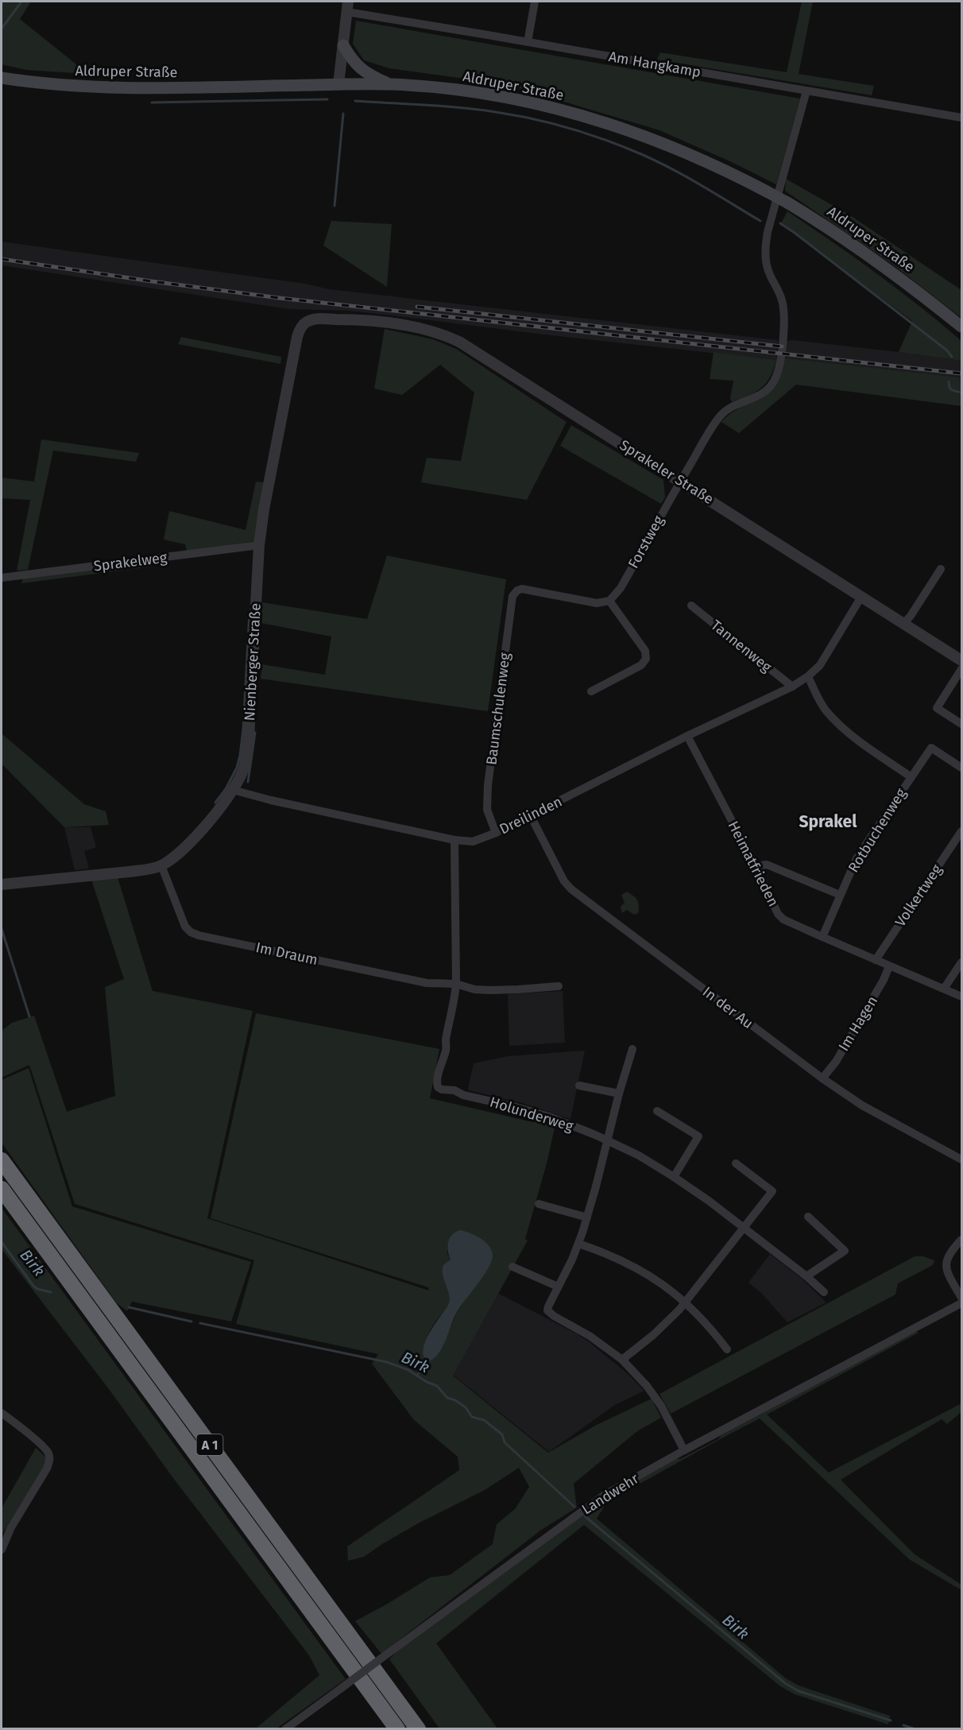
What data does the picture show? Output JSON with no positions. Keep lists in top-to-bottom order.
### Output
{
  "streets": {
    "highway": ["A 1"],
    "main road": ["Aldruper Straße"],
    "street": [
      "Am Hangkamp",
      "Sprakeler Straße",
      "Forstweg",
      "Sprakelweg",
      "Tannenweg",
      "Nienberger Straße",
      "Baumschulenweg",
      "Dreilinden",
      "Rotbuchenweg",
      "Heimatfrieden",
      "Volkertweg",
      "Im Draum",
      "In der Au",
      "Im Hagen",
      "Holunderweg",
      "Landwehr"
    ]
  },
  "crossings": [
    ["Am Hangkamp", "Forstweg"],
    ["Sprakeler Straße", "Forstweg"],
    ["Sprakeler Straße", "Nienberger Straße"],
    ["Sprakeler Straße", "Dreilinden"],
    ["Forstweg", "Baumschulenweg"],
    ["Sprakelweg", "Nienberger Straße"],
    ["Tannenweg", "Dreilinden"],
    ["Nienberger Straße", "Dreilinden"],
    ["Nienberger Straße", "Im Draum"],
    ["Baumschulenweg", "Dreilinden"],
    ["Dreilinden", "Rotbuchenweg"],
    ["Dreilinden", "Heimatfrieden"],
    ["Dreilinden", "In der Au"],
    ["Rotbuchenweg", "Heimatfrieden"],
    ["Heimatfrieden", "Volkertweg"],
    ["Heimatfrieden", "Im Hagen"],
    ["Im Draum", "Holunderweg"],
    ["In der Au", "Im Hagen"]
  ],
  "districts": ["Sprakel"],
  "water": ["Birk"]
}
